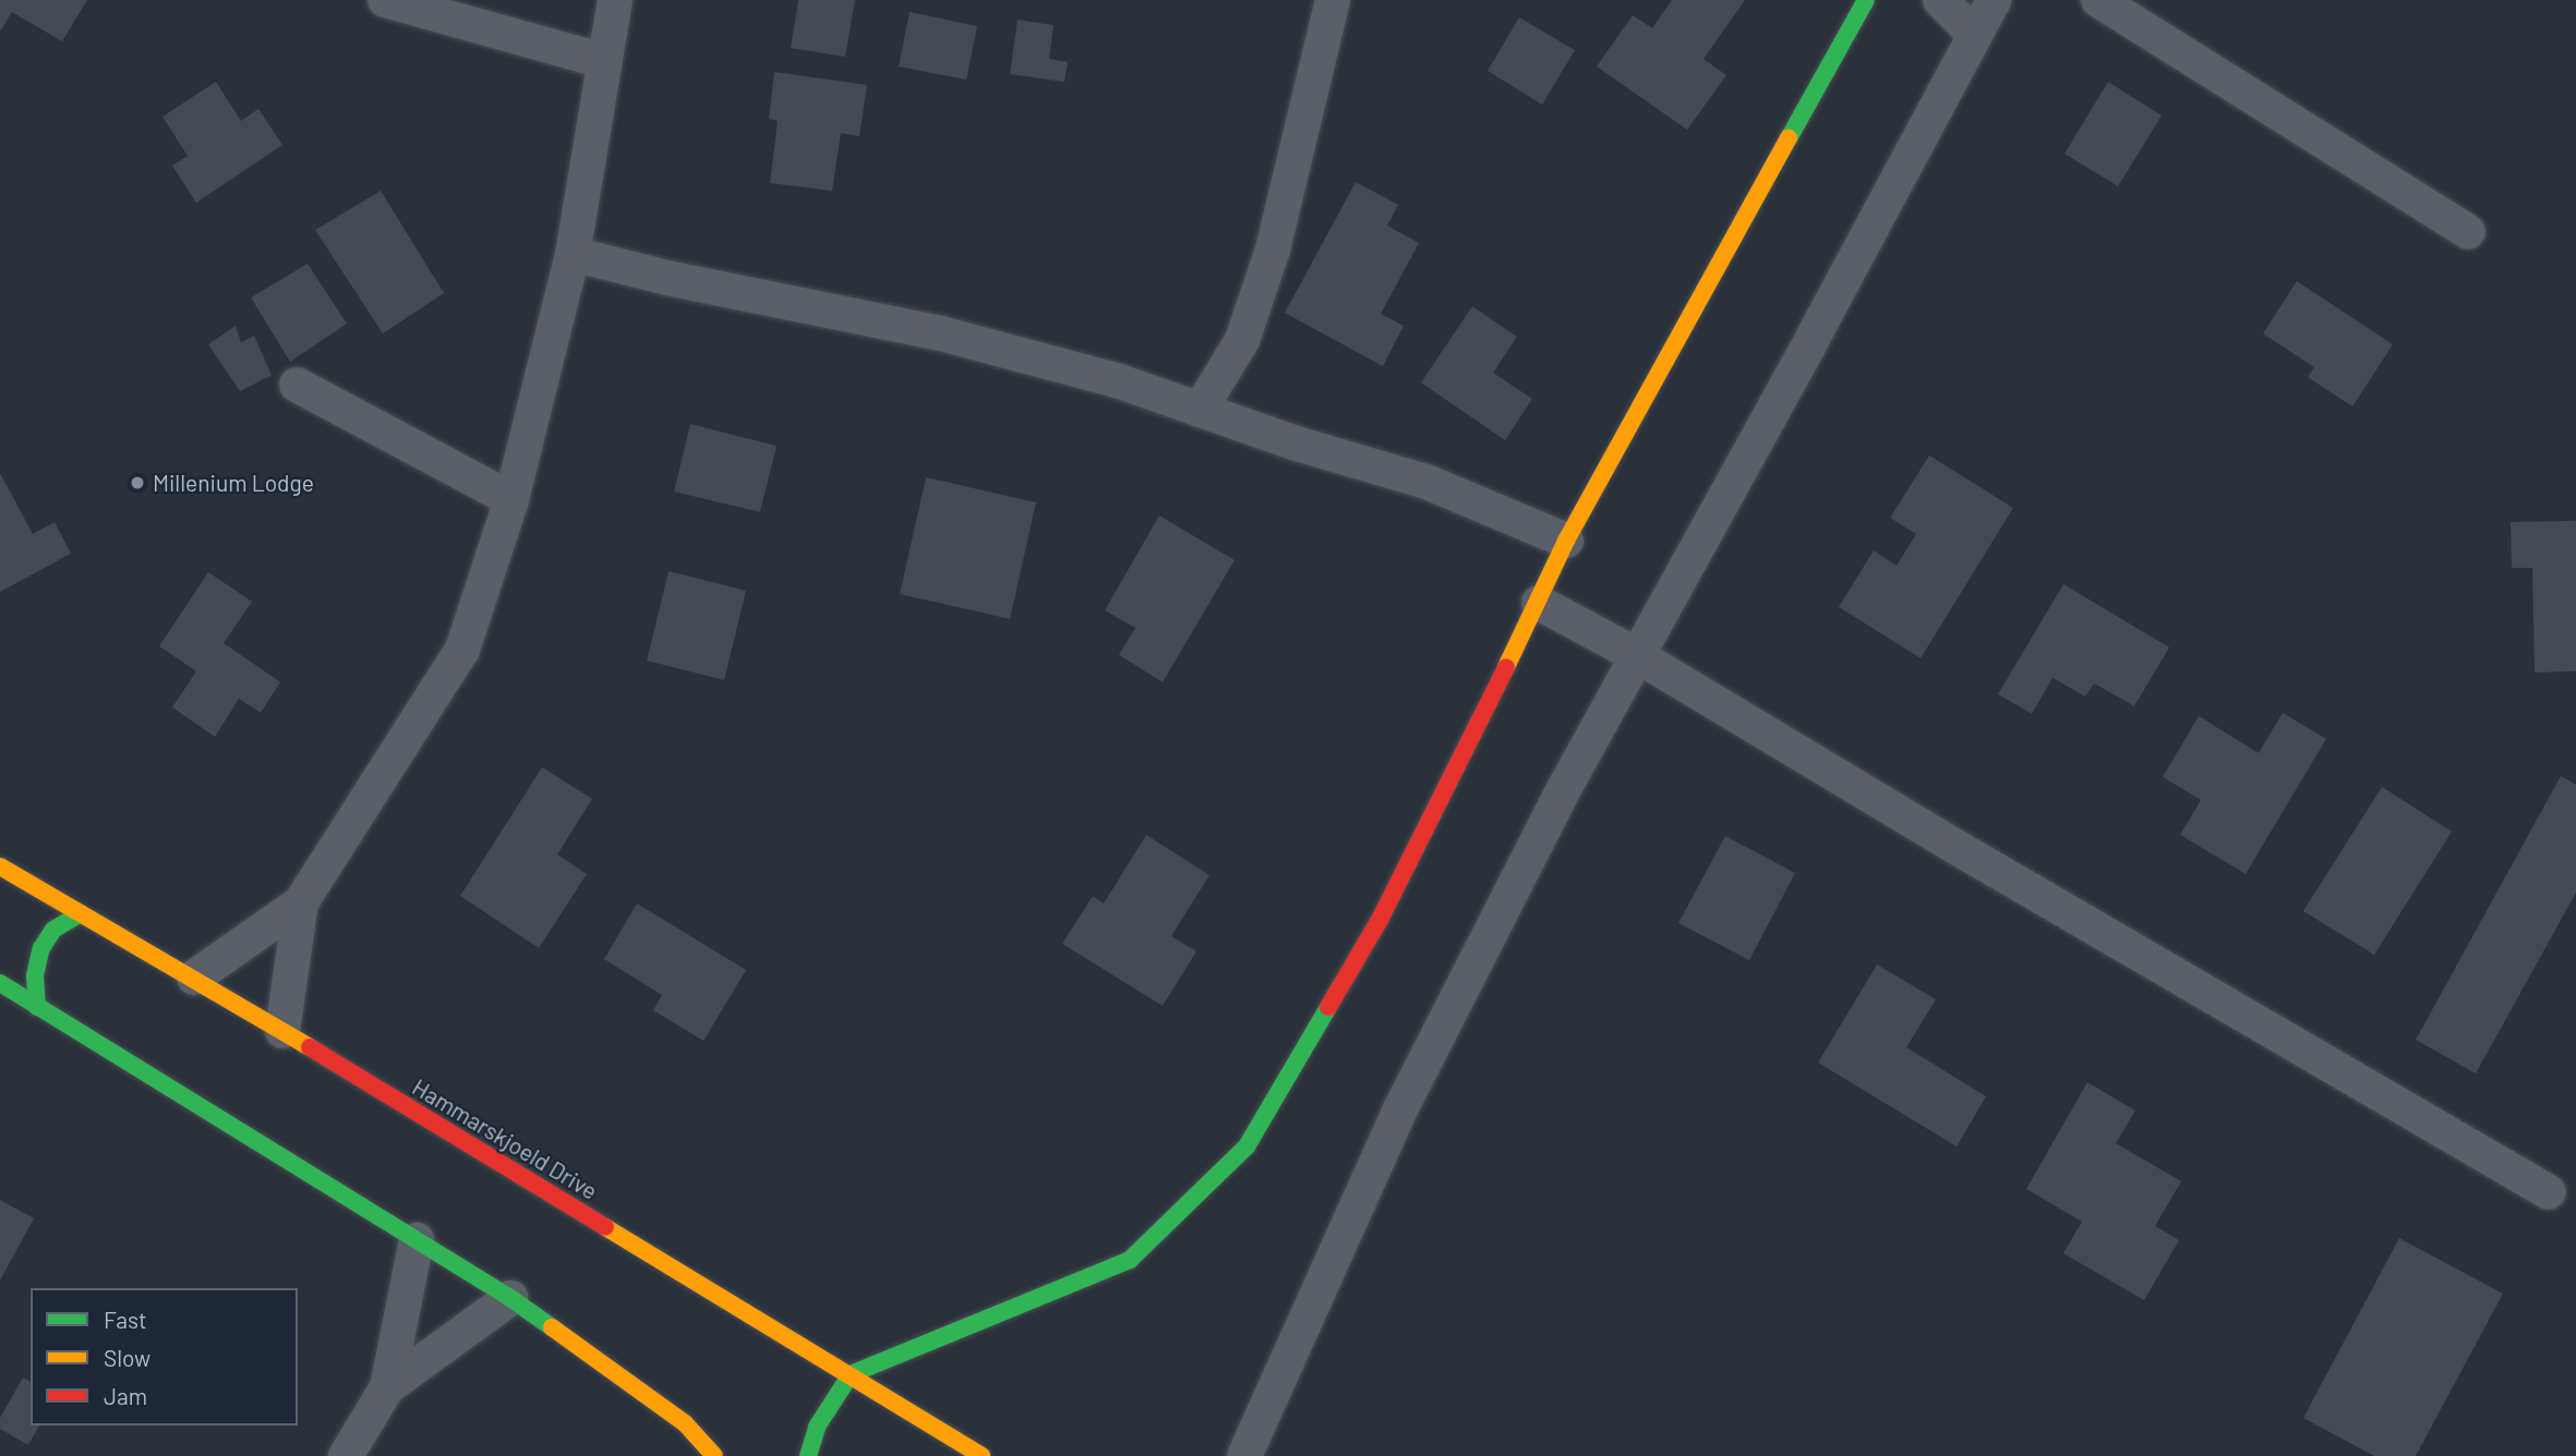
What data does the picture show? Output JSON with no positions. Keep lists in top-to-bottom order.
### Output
{
  "streets": {
    "main road": ["Hammarskjoeld Drive"]
  },
  "places": ["Millenium Lodge"],
  "legend": ["Fast", "Slow", "Jam"]
}
